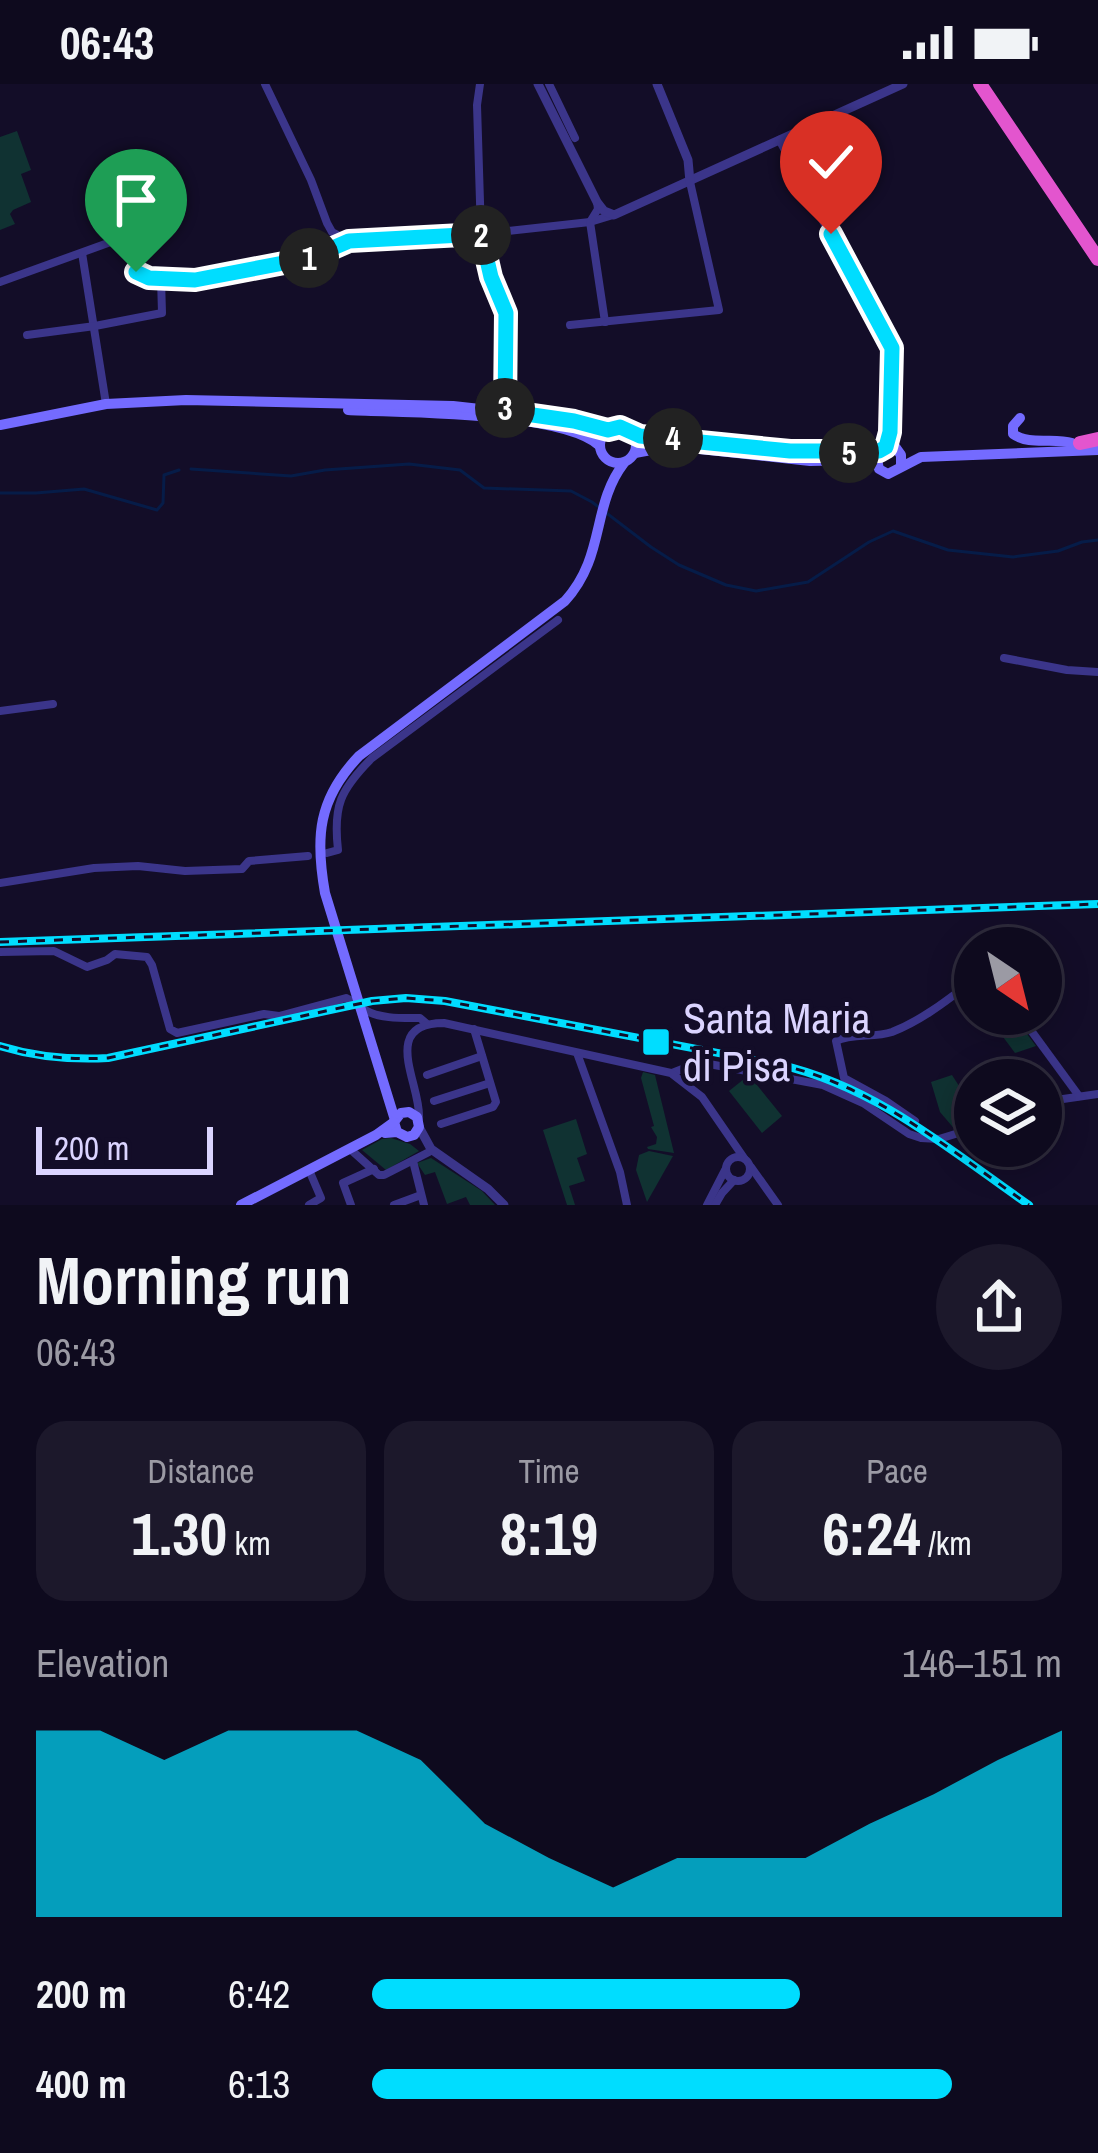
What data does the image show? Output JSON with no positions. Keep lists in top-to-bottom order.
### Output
{
  "places": {
    "transit": ["Santa Maria di Pisa"]
  },
  "scale_bar": "200 m",
  "north": "bottom right",
  "page": {
    "status": "06:43",
    "pins": [
      "2",
      "1",
      "3",
      "4",
      "5"
    ],
    "scale": "200 m",
    "heading": ["Morning run", "06:43"],
    "stats": [
      ["Distance", "1.30 km"],
      ["Time", "8:19"],
      ["Pace", "6:24 /km"]
    ],
    "chart": ["Elevation", "146–151 m"],
    "list": [
      {
        "name": "200 m",
        "note": "6:42"
      },
      {
        "name": "400 m",
        "note": "6:13"
      }
    ]
  }
}
